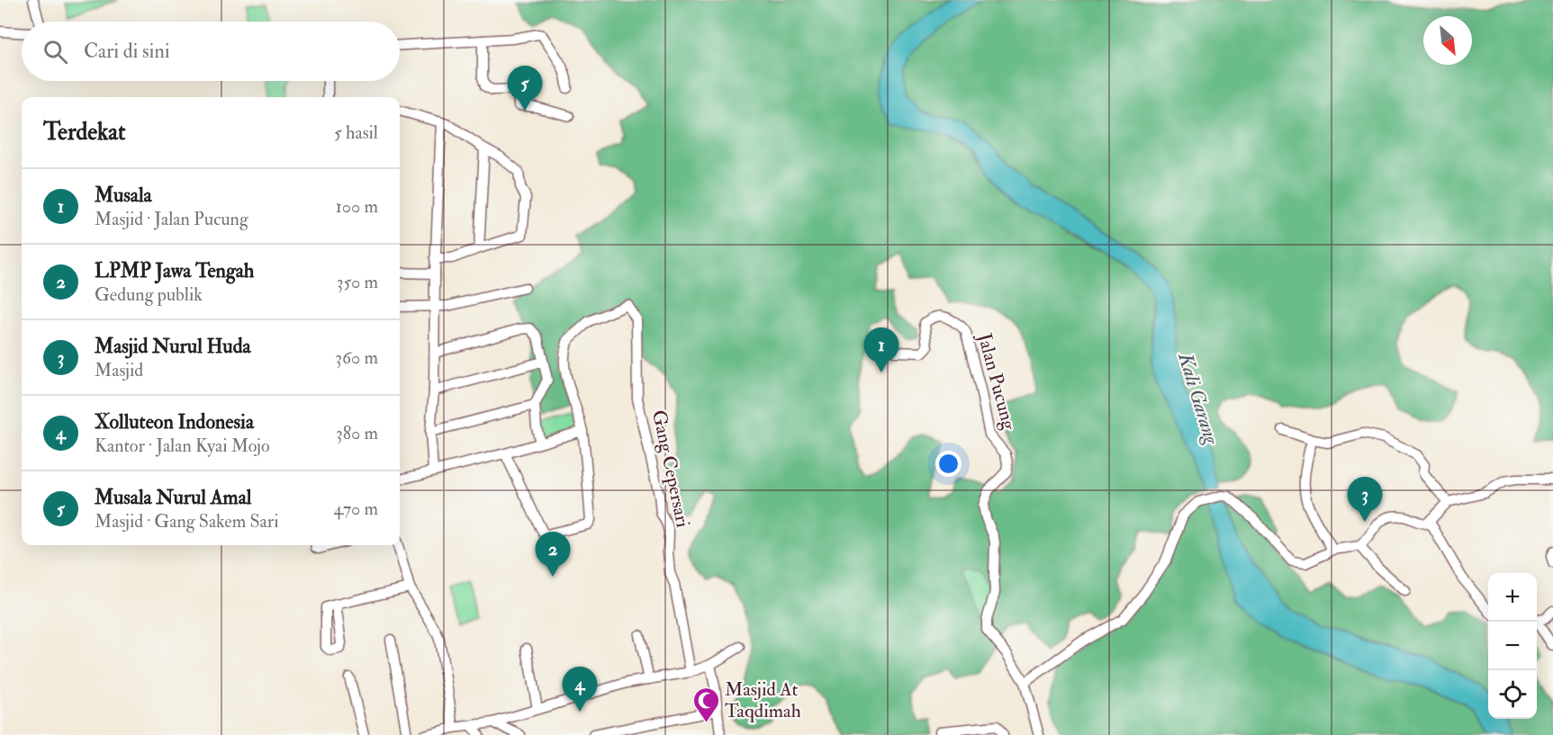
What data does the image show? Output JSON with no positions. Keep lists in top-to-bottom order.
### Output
{
  "streets": {
    "street": ["Jalan Pucung", "Gang Cepersari"]
  },
  "water": ["Kali Garang"],
  "places": {
    "mosque": ["Masjid At Taqdimah"]
  },
  "north": "bottom right",
  "page": {
    "search": "Cari di sini",
    "pins": [
      "5",
      "1",
      "3",
      "2",
      "4"
    ],
    "heading": ["Terdekat", "5 hasil"],
    "list": [
      {
        "mark": "1",
        "name": "Musala",
        "note": "Masjid · Jalan Pucung",
        "value": "100 m"
      },
      {
        "mark": "2",
        "name": "LPMP Jawa Tengah",
        "note": "Gedung publik",
        "value": "350 m"
      },
      {
        "mark": "3",
        "name": "Masjid Nurul Huda",
        "note": "Masjid",
        "value": "360 m"
      },
      {
        "mark": "4",
        "name": "Xolluteon Indonesia",
        "note": "Kantor · Jalan Kyai Mojo",
        "value": "380 m"
      },
      {
        "mark": "5",
        "name": "Musala Nurul Amal",
        "note": "Masjid · Gang Sakem Sari",
        "value": "470 m"
      }
    ],
    "map_buttons": ["+", "−"]
  }
}
